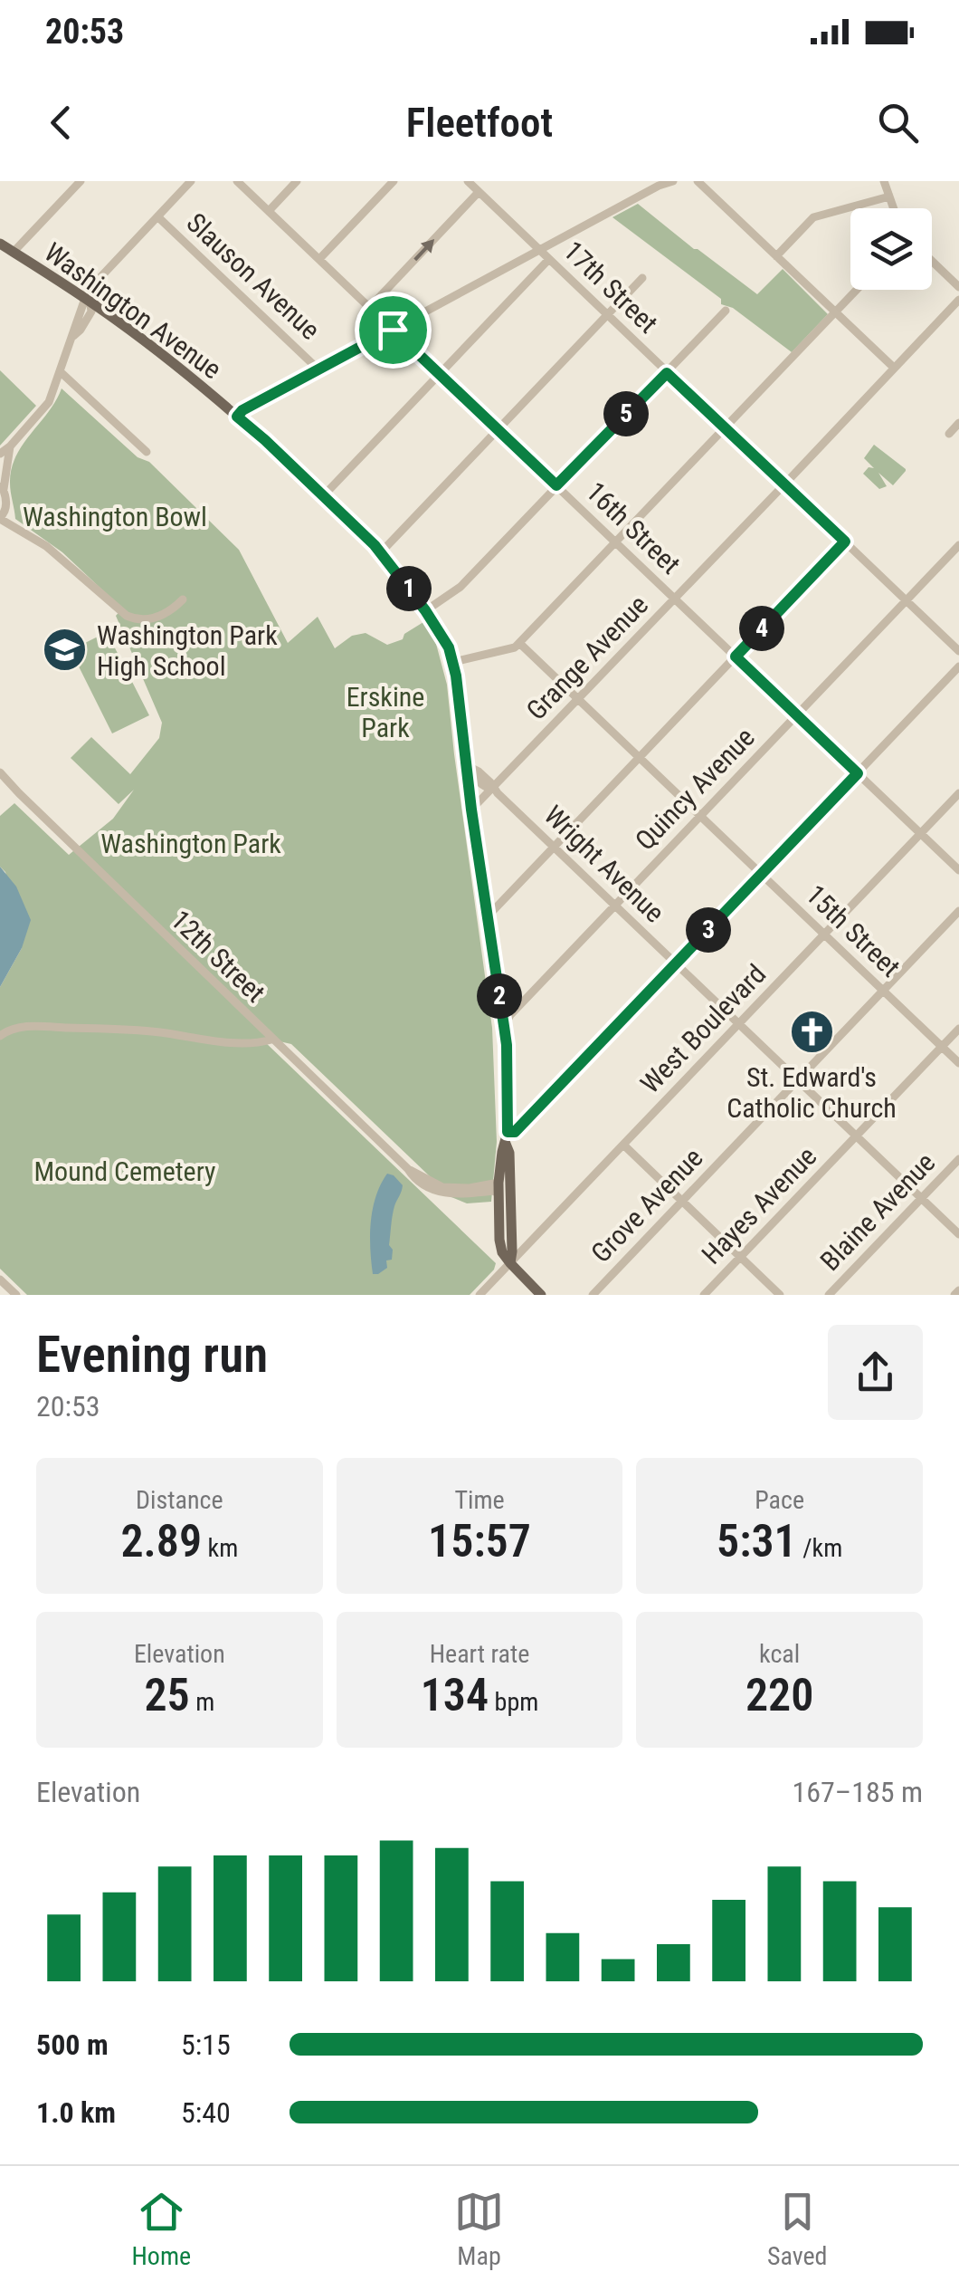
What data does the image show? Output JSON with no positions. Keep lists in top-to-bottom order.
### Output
{
  "streets": {
    "main road": ["Washington Avenue"],
    "street": [
      "Slauson Avenue",
      "17th Street",
      "16th Street",
      "Grange Avenue",
      "Quincy Avenue",
      "Wright Avenue",
      "15th Street",
      "12th Street",
      "West Boulevard",
      "Grove Avenue",
      "Hayes Avenue",
      "Blaine Avenue"
    ]
  },
  "crossings": [
    ["17th Street", "Grange Avenue"],
    ["17th Street", "Quincy Avenue"],
    ["Washington Avenue", "Grange Avenue"],
    ["Washington Avenue", "Quincy Avenue"],
    ["Washington Avenue", "Wright Avenue"],
    ["Washington Avenue", "12th Street"],
    ["Washington Avenue", "West Boulevard"],
    ["16th Street", "Grange Avenue"],
    ["16th Street", "Quincy Avenue"],
    ["16th Street", "West Boulevard"],
    ["Grange Avenue", "Wright Avenue"],
    ["Grange Avenue", "15th Street"],
    ["Quincy Avenue", "Wright Avenue"],
    ["Quincy Avenue", "15th Street"],
    ["Wright Avenue", "West Boulevard"],
    ["Wright Avenue", "Grove Avenue"],
    ["Wright Avenue", "Hayes Avenue"],
    ["Wright Avenue", "Blaine Avenue"],
    ["15th Street", "West Boulevard"],
    ["15th Street", "Grove Avenue"],
    ["15th Street", "Hayes Avenue"]
  ],
  "parks": [
    "Washington Bowl",
    "Erskine Park",
    "Washington Park",
    "Mound Cemetery"
  ],
  "places": {
    "school or university": ["Washington Park High School"],
    "church": ["St. Edward's Catholic Church"]
  },
  "page": {
    "status": "20:53",
    "header": "Fleetfoot",
    "pins": [
      "5",
      "1",
      "4",
      "3",
      "2"
    ],
    "heading": ["Evening run", "20:53"],
    "stats": [
      ["Distance", "2.89 km"],
      ["Time", "15:57"],
      ["Pace", "5:31 /km"],
      ["Elevation", "25 m"],
      ["Heart rate", "134 bpm"],
      ["kcal", "220"]
    ],
    "chart": ["Elevation", "167–185 m"],
    "list": [
      {
        "name": "500 m",
        "note": "5:15"
      },
      {
        "name": "1.0 km",
        "note": "5:40"
      }
    ],
    "tabs": ["Home", "Map", "Saved"]
  }
}
